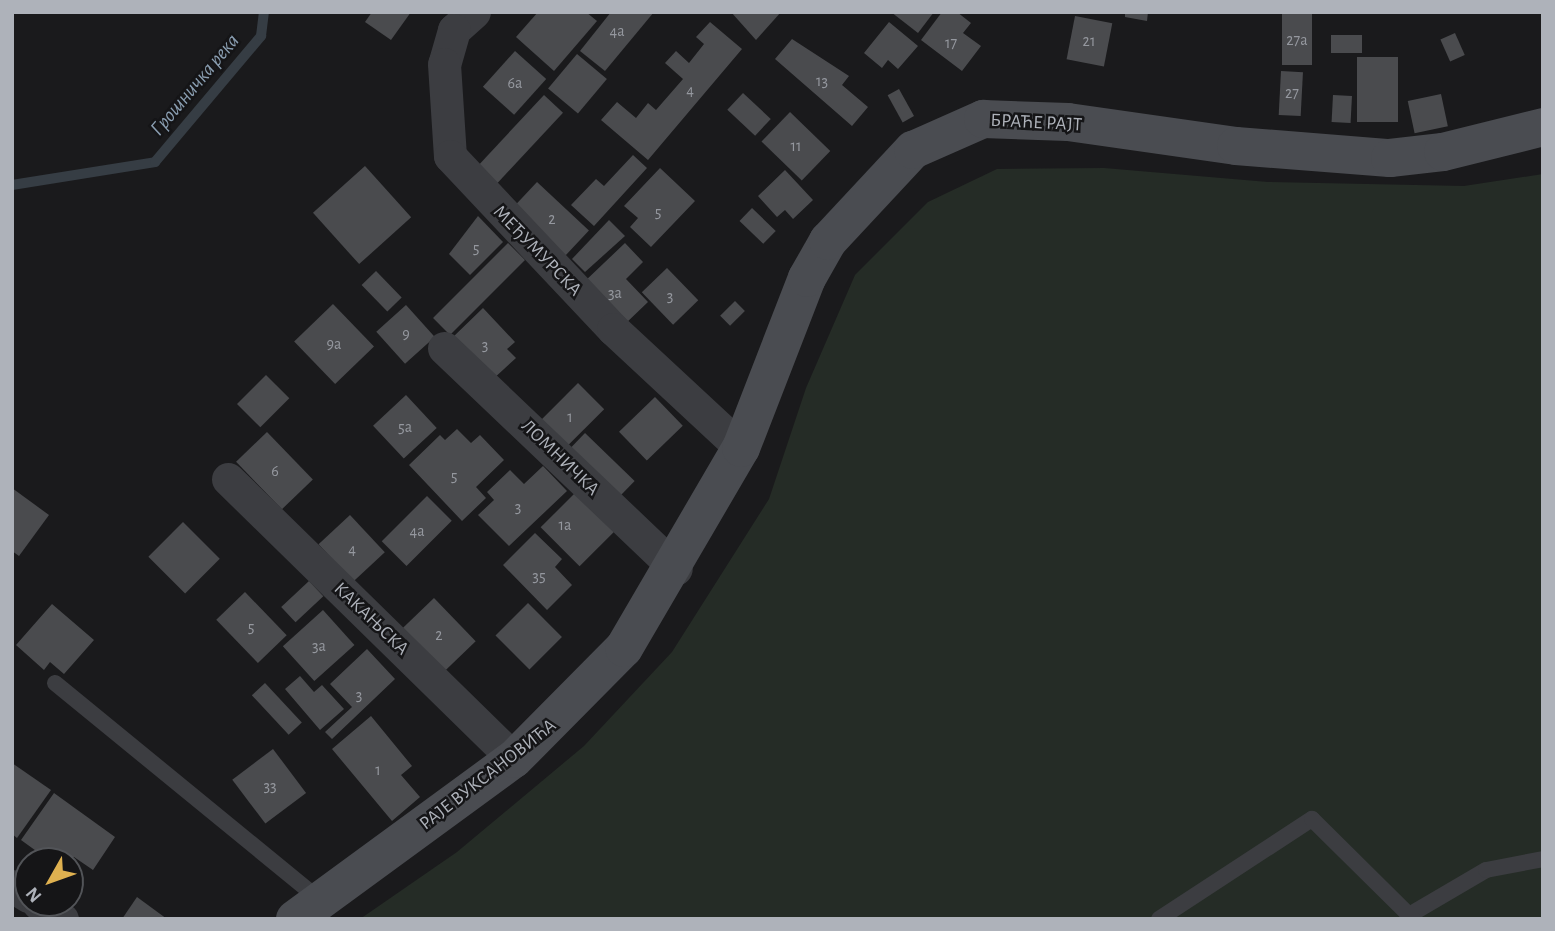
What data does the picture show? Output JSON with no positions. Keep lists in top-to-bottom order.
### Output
{
  "streets": {
    "street": [
      "БРАЋЕ РАЈТ",
      "МЕЂУМУРСКА",
      "ЛОМНИЧКА",
      "КАКАЊСКА",
      "РАЈЕ ВУКСАНОВИЋА"
    ]
  },
  "crossings": [
    ["БРАЋЕ РАЈТ", "МЕЂУМУРСКА"],
    ["БРАЋЕ РАЈТ", "ЛОМНИЧКА"],
    ["БРАЋЕ РАЈТ", "РАЈЕ ВУКСАНОВИЋА"],
    ["ЛОМНИЧКА", "РАЈЕ ВУКСАНОВИЋА"],
    ["КАКАЊСКА", "РАЈЕ ВУКСАНОВИЋА"]
  ],
  "water": ["Грошничка река"],
  "house_numbers": [
    "4a",
    "27a",
    "21",
    "17",
    "13",
    "6a",
    "4",
    "27",
    "11",
    "5",
    "2",
    "5",
    "3a",
    "3",
    "9",
    "9a",
    "3",
    "1",
    "5a",
    "6",
    "5",
    "3",
    "1a",
    "4a",
    "4",
    "35",
    "5",
    "2",
    "3a",
    "3",
    "1",
    "33"
  ],
  "north": "bottom left"
}
